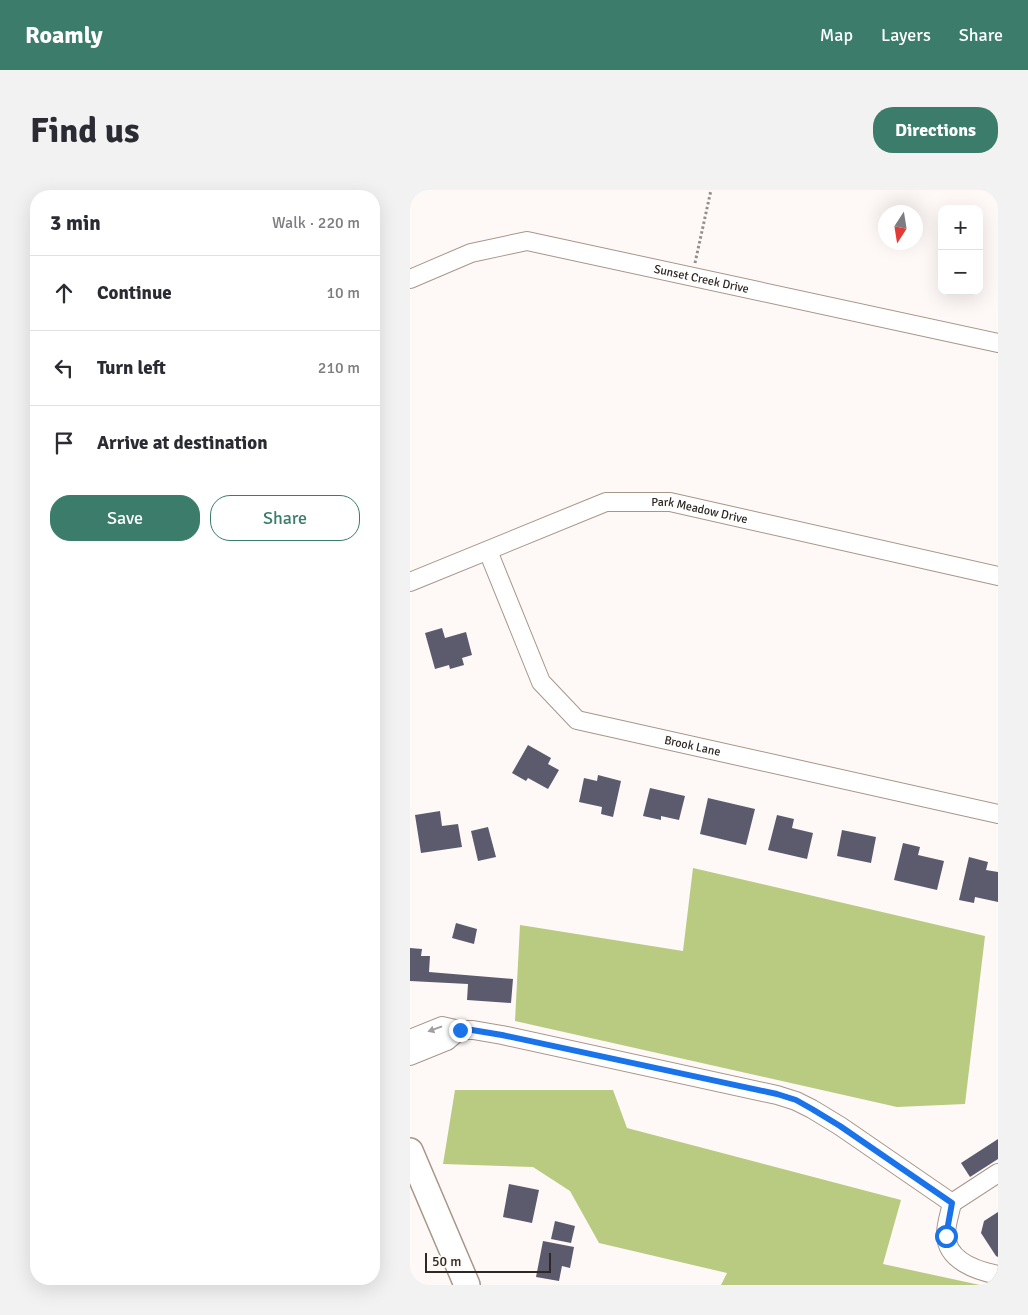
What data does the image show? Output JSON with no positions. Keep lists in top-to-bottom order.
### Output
{
  "streets": {
    "street": ["Sunset Creek Drive", "Park Meadow Drive", "Brook Lane"]
  },
  "crossings": [
    ["Park Meadow Drive", "Brook Lane"]
  ],
  "scale_bar": "50 m",
  "north": "bottom",
  "page": {
    "header": "Roamly",
    "nav": ["Map", "Layers", "Share"],
    "buttons": [
      "Directions",
      ["Save", "Share"]
    ],
    "title": "Find us",
    "heading": ["3 min", "Walk · 220 m"],
    "map_buttons": ["+", "−"],
    "list": [
      ["Continue", "10 m"],
      ["Turn left", "210 m"],
      "Arrive at destination"
    ],
    "scale": "50 m"
  }
}
